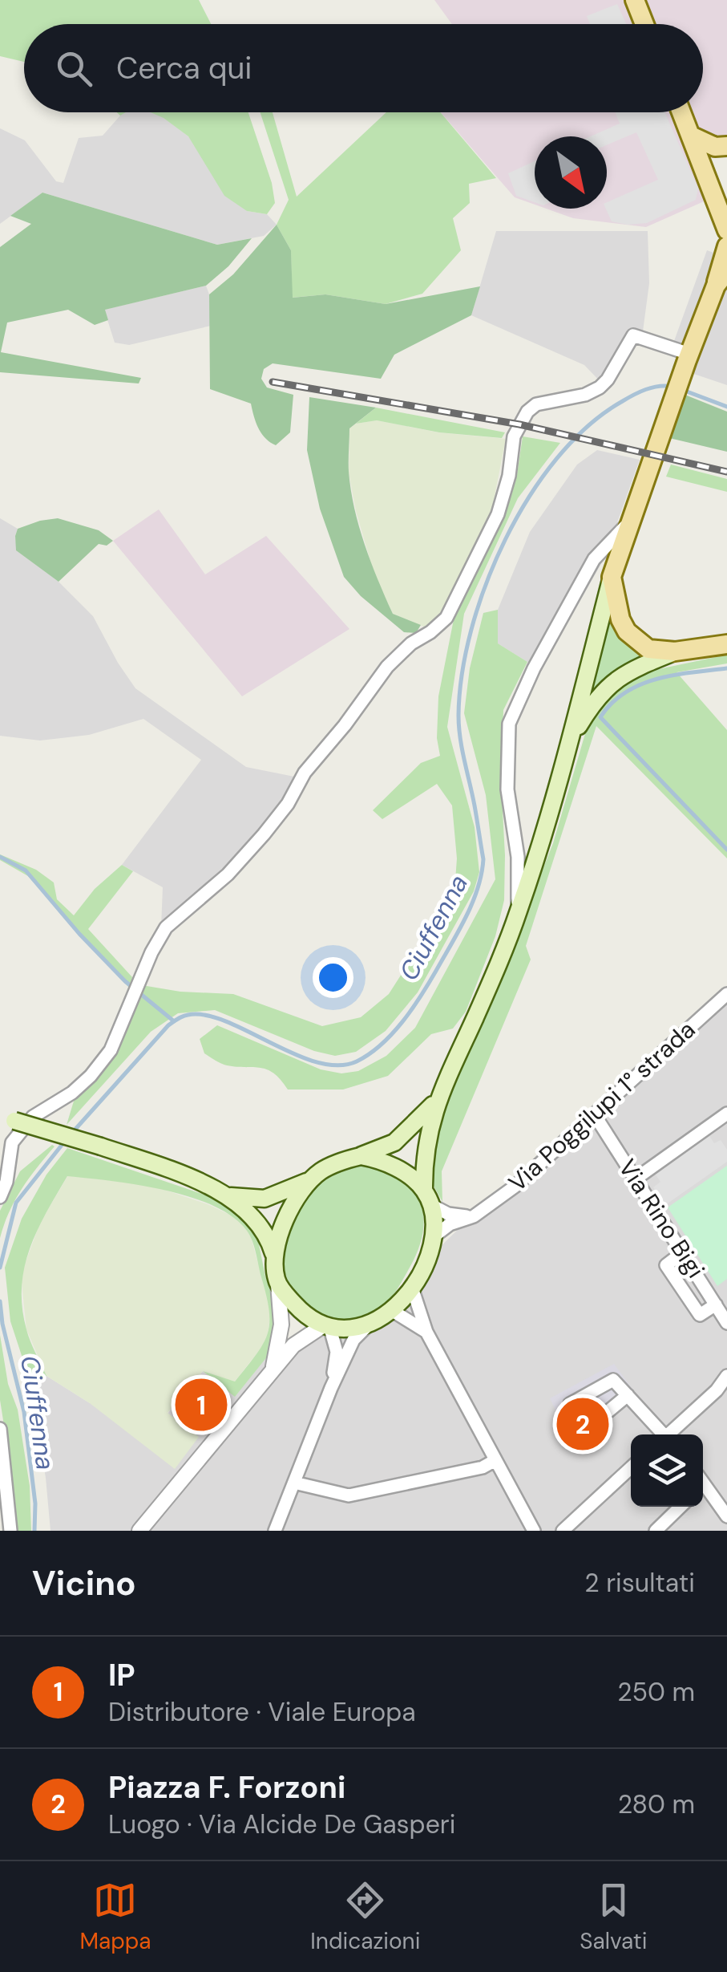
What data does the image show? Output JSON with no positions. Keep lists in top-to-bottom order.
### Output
{
  "streets": {
    "street": ["Via Poggilupi 1° strada", "Via Rino Bigi"]
  },
  "crossings": [
    ["Via Poggilupi 1° strada", "Via Rino Bigi"]
  ],
  "water": ["Ciuffenna"],
  "north": "bottom right",
  "page": {
    "search": "Cerca qui",
    "pins": ["1", "2"],
    "heading": ["Vicino", "2 risultati"],
    "list": [
      {
        "mark": "1",
        "name": "IP",
        "note": "Distributore · Viale Europa",
        "value": "250 m"
      },
      {
        "mark": "2",
        "name": "Piazza F. Forzoni",
        "note": "Luogo · Via Alcide De Gasperi",
        "value": "280 m"
      }
    ],
    "nav": ["Mappa", "Indicazioni", "Salvati"]
  }
}
